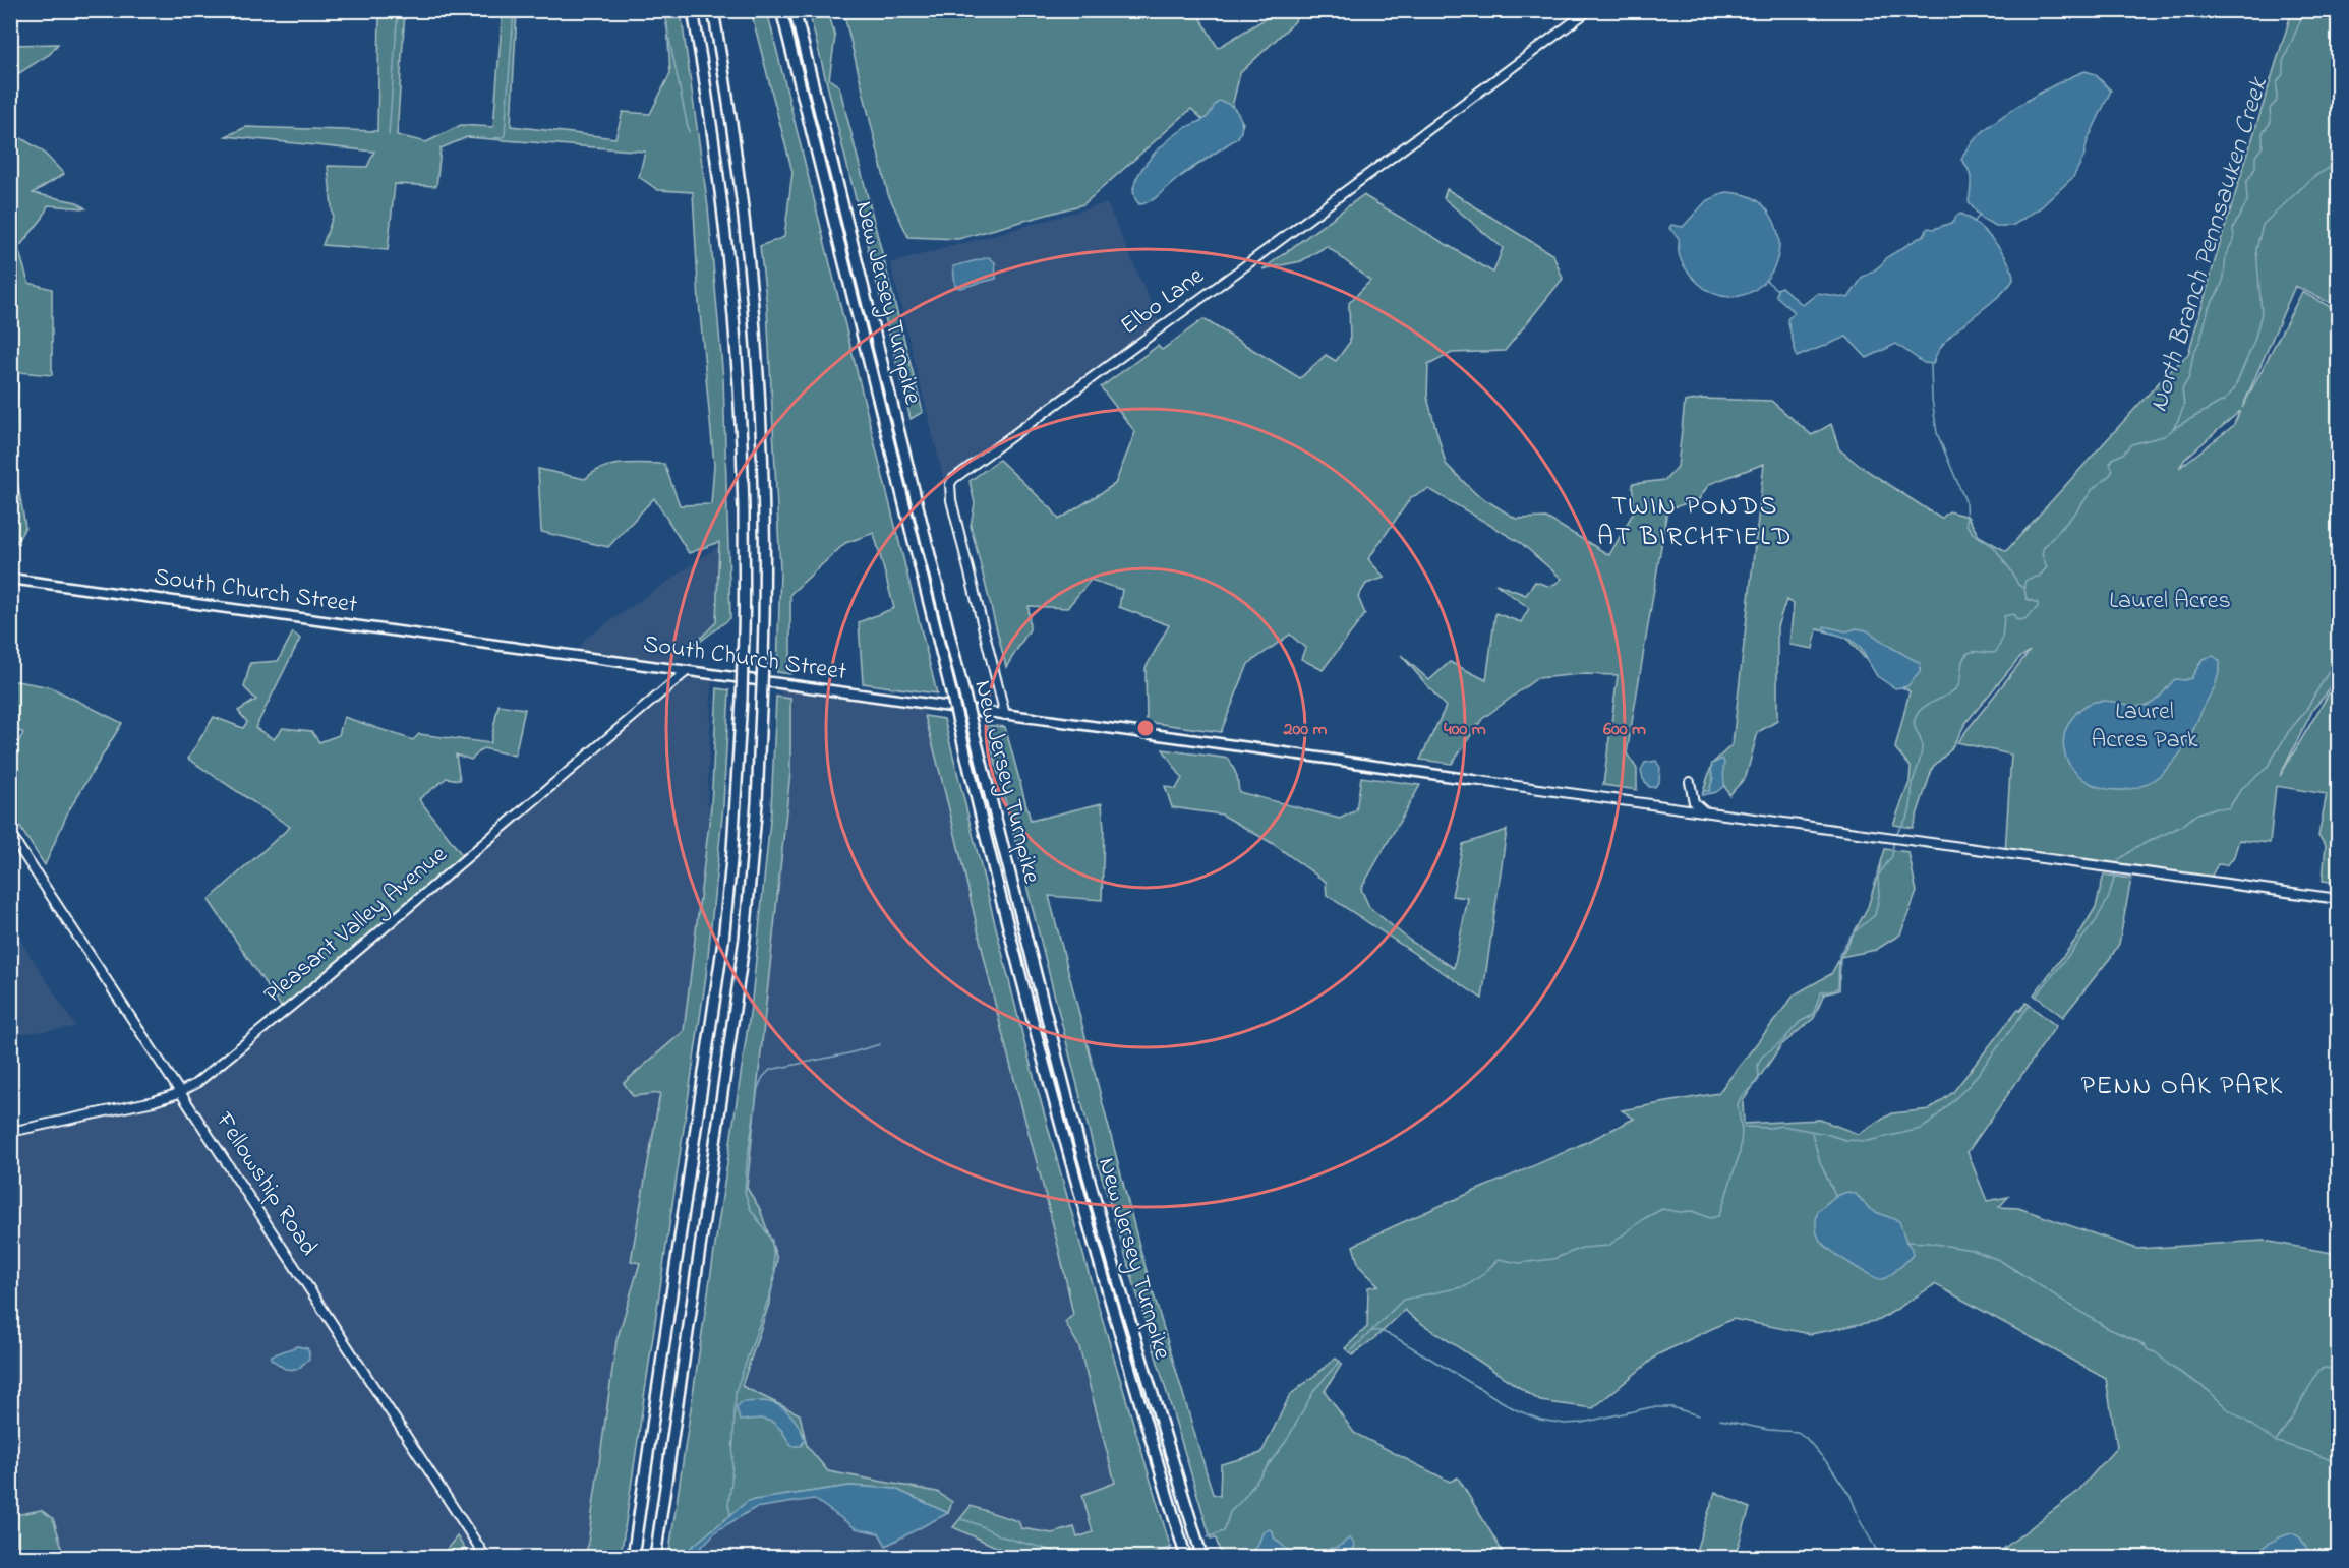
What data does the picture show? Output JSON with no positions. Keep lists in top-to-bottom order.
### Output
{
  "streets": {
    "highway": ["New Jersey Turnpike"],
    "main road": ["South Church Street"],
    "street": ["Elbo Lane", "Pleasant Valley Avenue", "Fellowship Road"]
  },
  "crossings": [
    ["Elbo Lane", "South Church Street"],
    ["South Church Street", "Pleasant Valley Avenue"],
    ["Pleasant Valley Avenue", "Fellowship Road"]
  ],
  "districts": ["TWIN PONDS AT BIRCHFIELD", "PENN OAK PARK"],
  "water": ["North Branch Pennsauken Creek"],
  "parks": ["Laurel Acres", "Laurel Acres Park"],
  "rings": ["200 m", "400 m", "600 m"]
}
